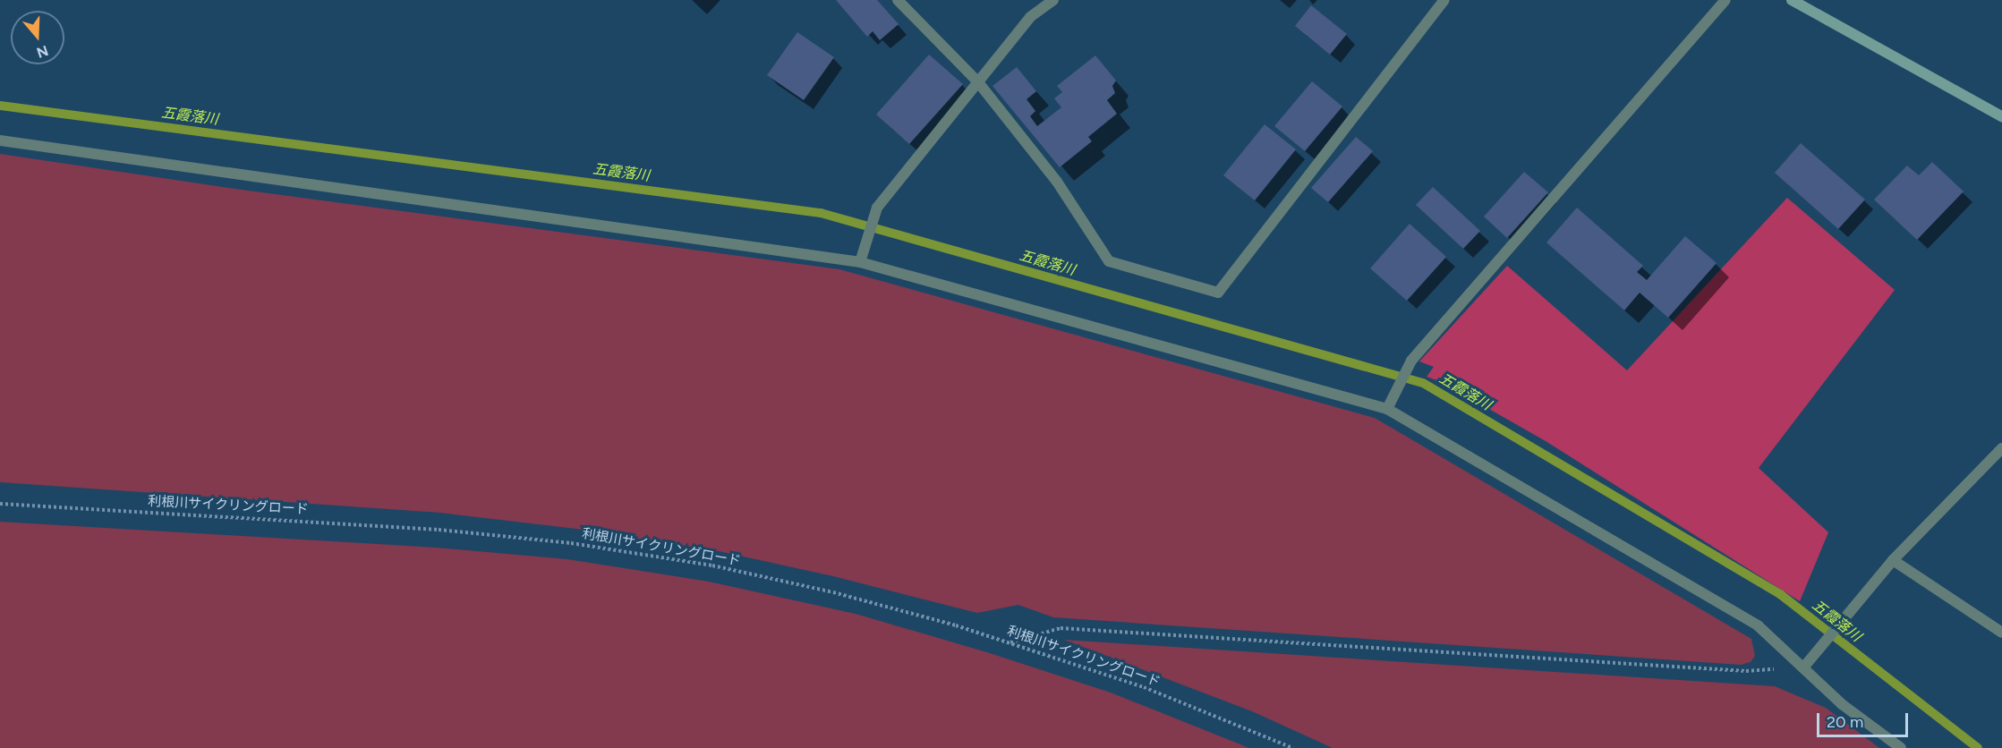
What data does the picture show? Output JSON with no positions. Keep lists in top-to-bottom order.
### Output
{
  "streets": {
    "path": ["利根川サイクリングロード"]
  },
  "water": ["五霞落川"],
  "scale_bar": "20 m",
  "north": "bottom"
}
